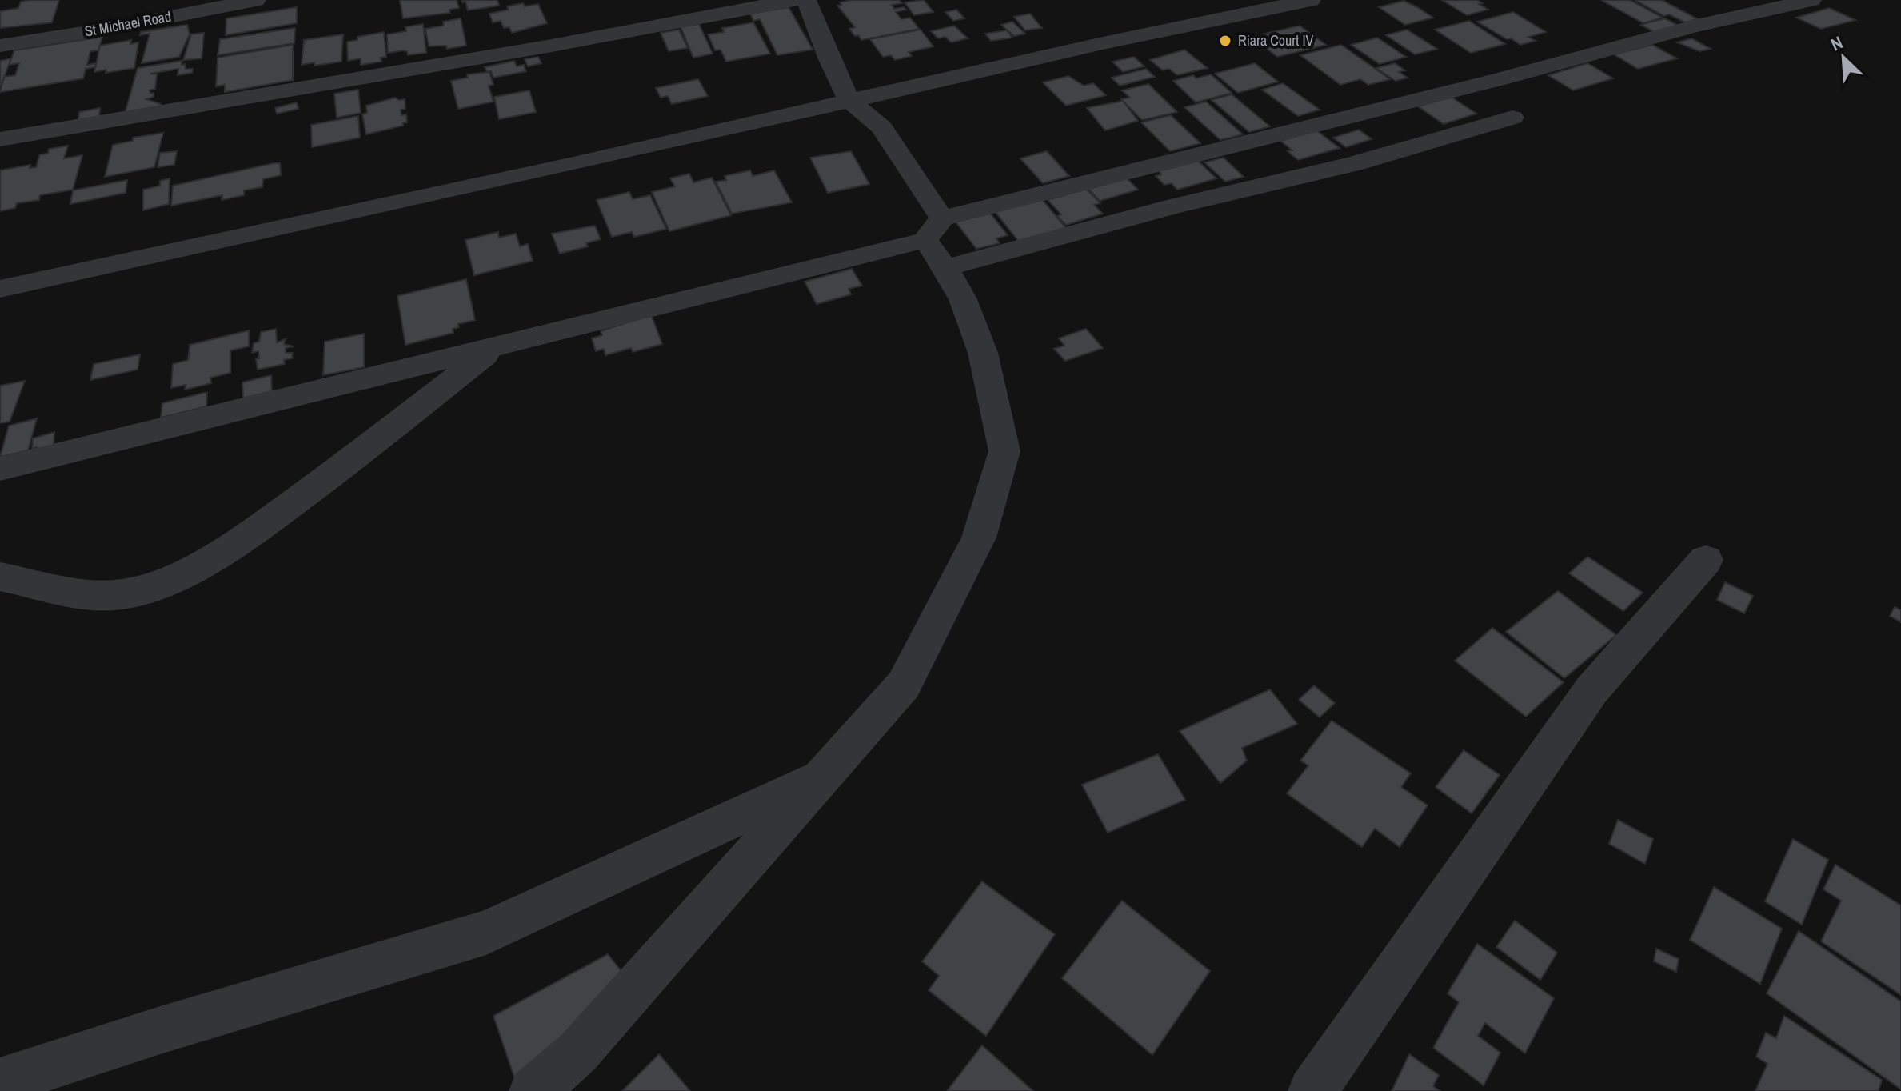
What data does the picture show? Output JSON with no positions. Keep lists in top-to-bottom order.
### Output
{
  "streets": {
    "street": ["St Michael Road"]
  },
  "places": ["Riara Court IV"],
  "north": "top left"
}
